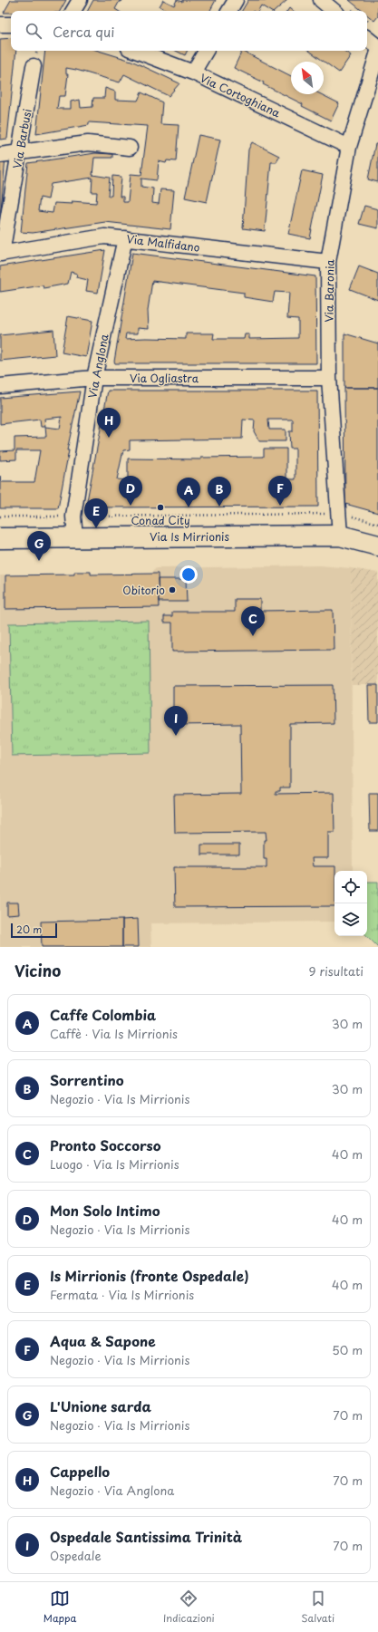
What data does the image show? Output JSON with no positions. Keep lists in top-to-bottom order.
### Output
{
  "streets": {
    "street": [
      "Via Cortoghiana",
      "Via Barbusi",
      "Via Malfidano",
      "Via Baronia",
      "Via Anglona",
      "Via Ogliastra",
      "Via Is Mirrionis"
    ]
  },
  "crossings": [
    ["Via Cortoghiana", "Via Baronia"],
    ["Via Barbusi", "Via Malfidano"],
    ["Via Malfidano", "Via Baronia"],
    ["Via Malfidano", "Via Anglona"],
    ["Via Baronia", "Via Ogliastra"],
    ["Via Baronia", "Via Is Mirrionis"],
    ["Via Anglona", "Via Ogliastra"],
    ["Via Anglona", "Via Is Mirrionis"]
  ],
  "places": ["Conad City", "Obitorio"],
  "scale_bar": "20 m",
  "north": "top left",
  "page": {
    "search": "Cerca qui",
    "pins": [
      "H",
      "D",
      "F",
      "B",
      "A",
      "E",
      "G",
      "C",
      "I"
    ],
    "scale": "20 m",
    "heading": ["Vicino", "9 risultati"],
    "list": [
      {
        "mark": "A",
        "name": "Caffe Colombia",
        "note": "Caffè · Via Is Mirrionis",
        "value": "30 m"
      },
      {
        "mark": "B",
        "name": "Sorrentino",
        "note": "Negozio · Via Is Mirrionis",
        "value": "30 m"
      },
      {
        "mark": "C",
        "name": "Pronto Soccorso",
        "note": "Luogo · Via Is Mirrionis",
        "value": "40 m"
      },
      {
        "mark": "D",
        "name": "Mon Solo Intimo",
        "note": "Negozio · Via Is Mirrionis",
        "value": "40 m"
      },
      {
        "mark": "E",
        "name": "Is Mirrionis (fronte Ospedale)",
        "note": "Fermata · Via Is Mirrionis",
        "value": "40 m"
      },
      {
        "mark": "F",
        "name": "Aqua & Sapone",
        "note": "Negozio · Via Is Mirrionis",
        "value": "50 m"
      },
      {
        "mark": "G",
        "name": "L'Unione sarda",
        "note": "Negozio · Via Is Mirrionis",
        "value": "70 m"
      },
      {
        "mark": "H",
        "name": "Cappello",
        "note": "Negozio · Via Anglona",
        "value": "70 m"
      },
      {
        "mark": "I",
        "name": "Ospedale Santissima Trinità",
        "note": "Ospedale",
        "value": "70 m"
      }
    ],
    "nav": ["Mappa", "Indicazioni", "Salvati"]
  }
}
